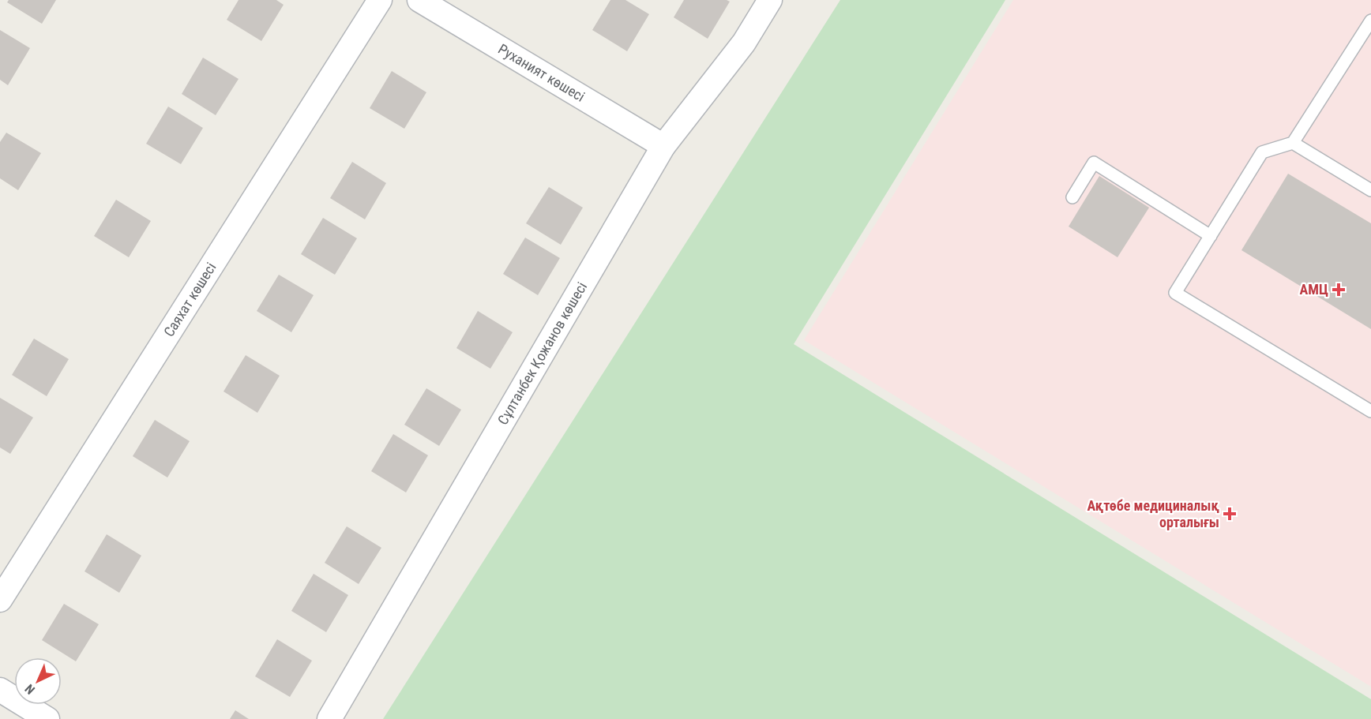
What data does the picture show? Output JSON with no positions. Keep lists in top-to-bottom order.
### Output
{
  "streets": {
    "street": ["Руханият көшесі", "Саяхат көшесі", "Сұлтанбек Қожанов көшесі"]
  },
  "crossings": [
    ["Руханият көшесі", "Сұлтанбек Қожанов көшесі"]
  ],
  "places": {
    "health": ["АМЦ", "Ақтөбе медициналық орталығы"]
  },
  "north": "bottom left"
}
